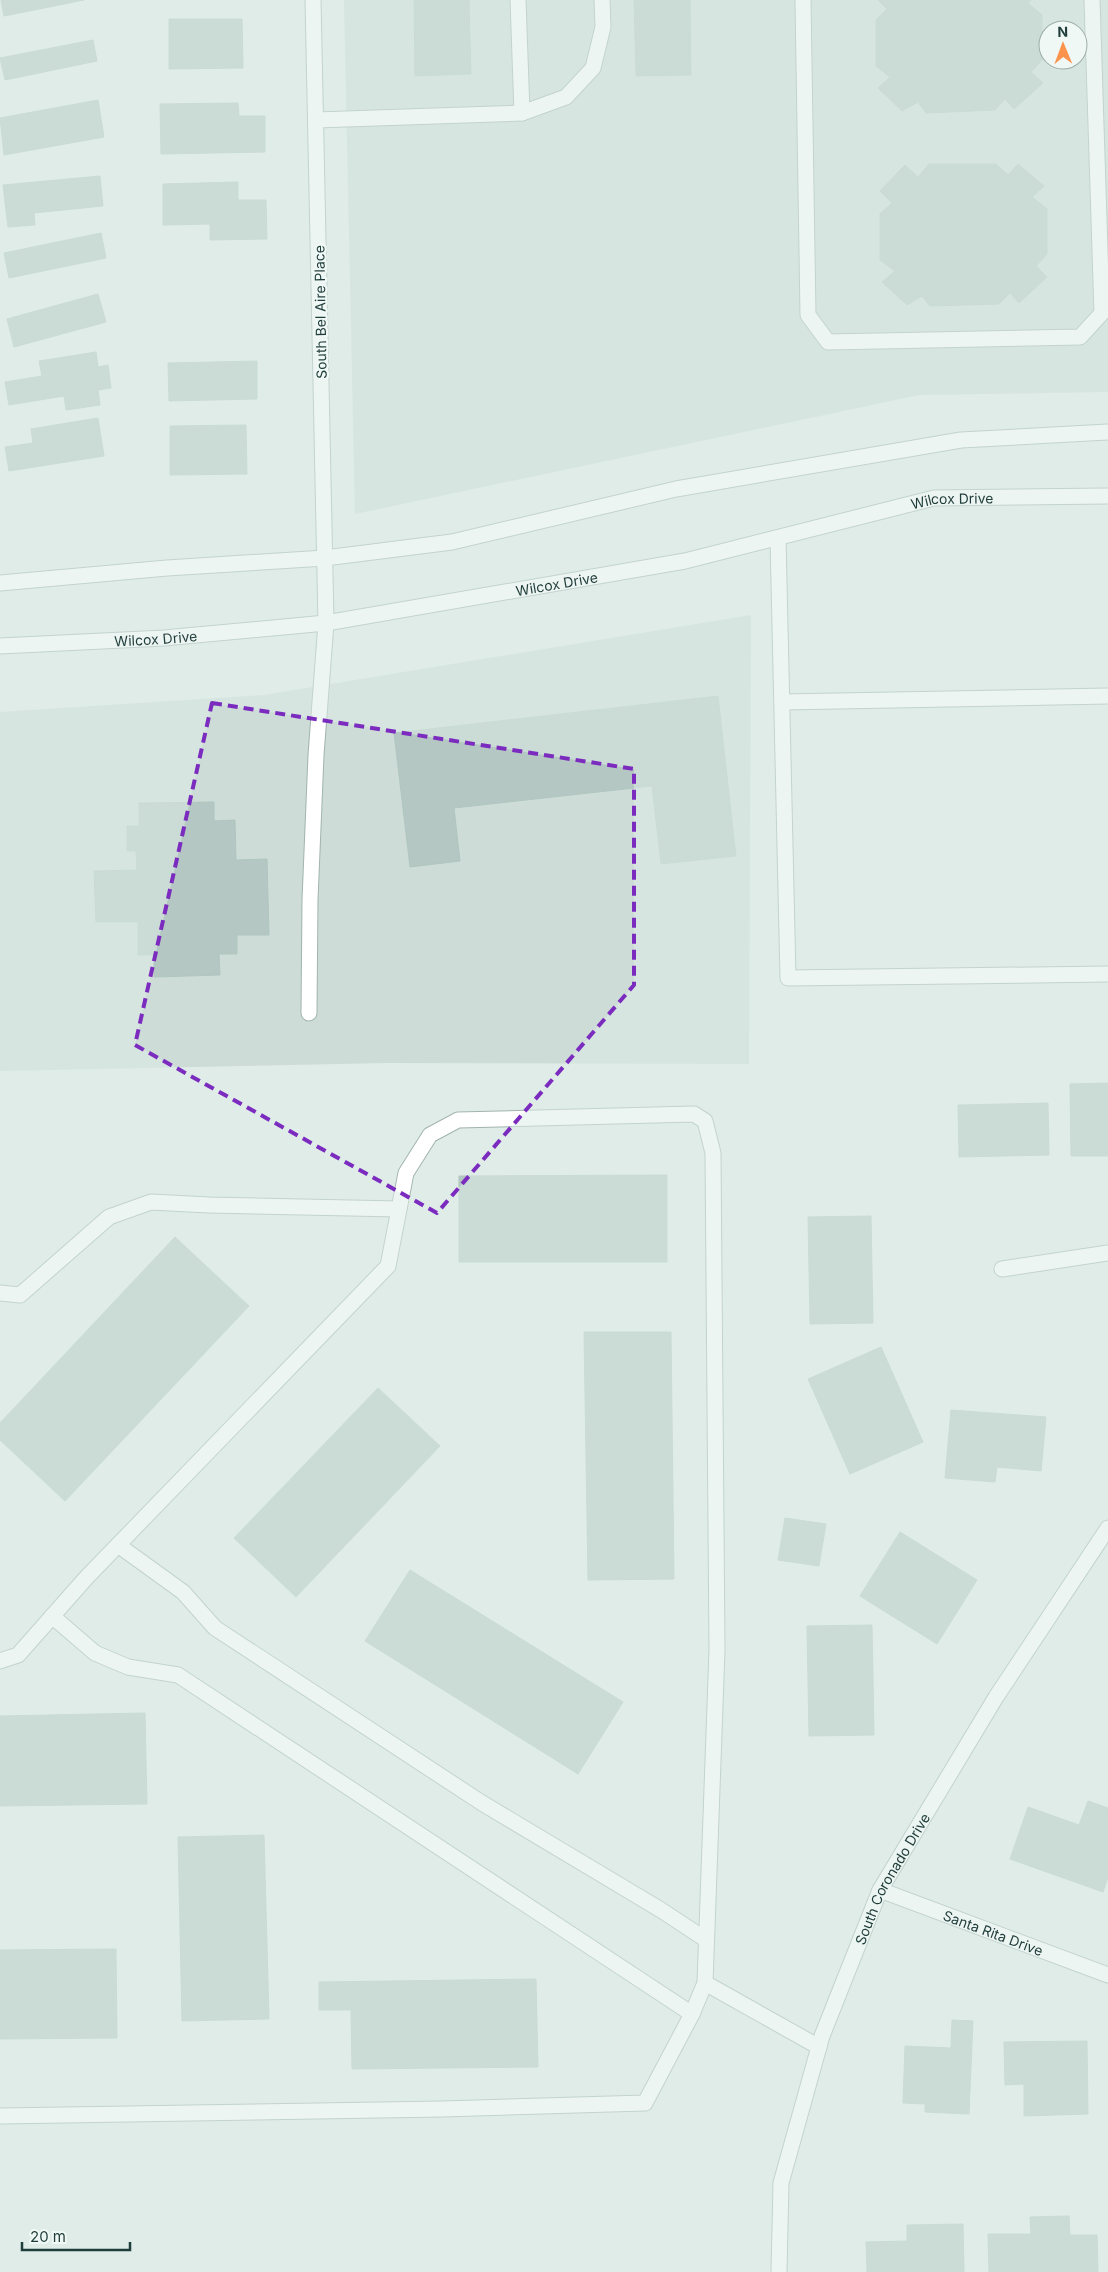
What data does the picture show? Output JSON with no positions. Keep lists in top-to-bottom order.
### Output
{
  "streets": {
    "street": [
      "South Bel Aire Place",
      "Wilcox Drive",
      "South Coronado Drive",
      "Santa Rita Drive"
    ]
  },
  "crossings": [
    ["South Bel Aire Place", "Wilcox Drive"],
    ["South Coronado Drive", "Santa Rita Drive"]
  ],
  "scale_bar": "20 m",
  "north": "top"
}
